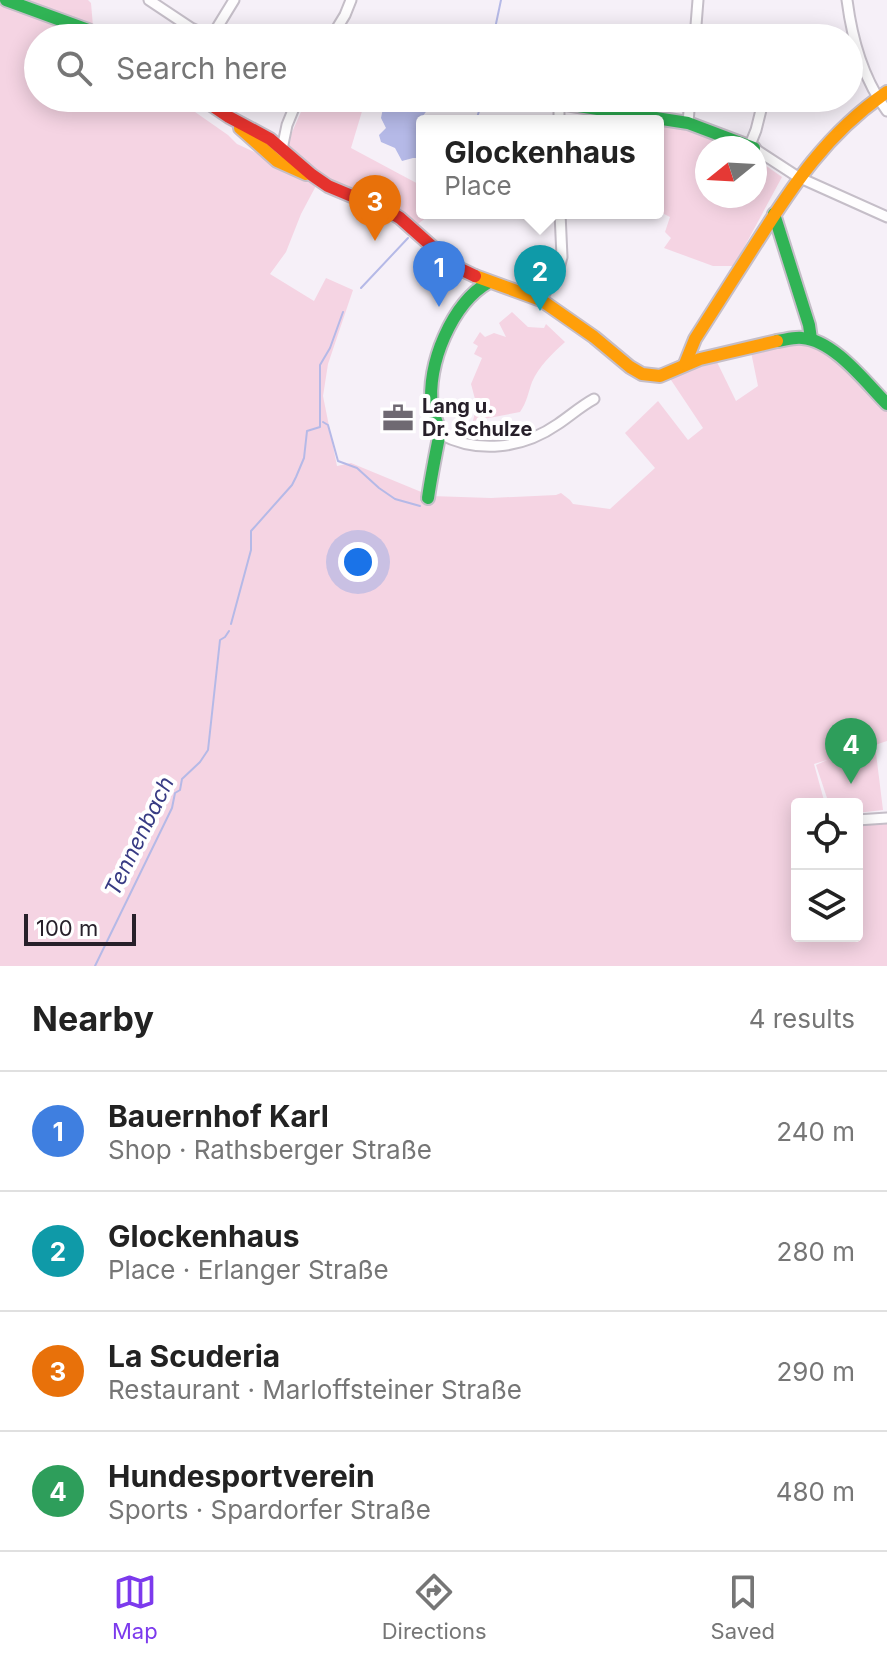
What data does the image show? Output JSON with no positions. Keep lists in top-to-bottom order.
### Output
{
  "water": ["Tennenbach"],
  "places": {
    "office": ["Lang u. Dr. Schulze"]
  },
  "scale_bar": "100 m",
  "north": "left",
  "page": {
    "search": "Search here",
    "popup": ["Glockenhaus", "Place"],
    "pins": [
      "3",
      "1",
      "2",
      "4"
    ],
    "scale": "100 m",
    "heading": ["Nearby", "4 results"],
    "list": [
      {
        "mark": "1",
        "name": "Bauernhof Karl",
        "note": "Shop · Rathsberger Straße",
        "value": "240 m"
      },
      {
        "mark": "2",
        "name": "Glockenhaus",
        "note": "Place · Erlanger Straße",
        "value": "280 m"
      },
      {
        "mark": "3",
        "name": "La Scuderia",
        "note": "Restaurant · Marloffsteiner Straße",
        "value": "290 m"
      },
      {
        "mark": "4",
        "name": "Hundesportverein",
        "note": "Sports · Spardorfer Straße",
        "value": "480 m"
      }
    ],
    "nav": ["Map", "Directions", "Saved"]
  }
}
